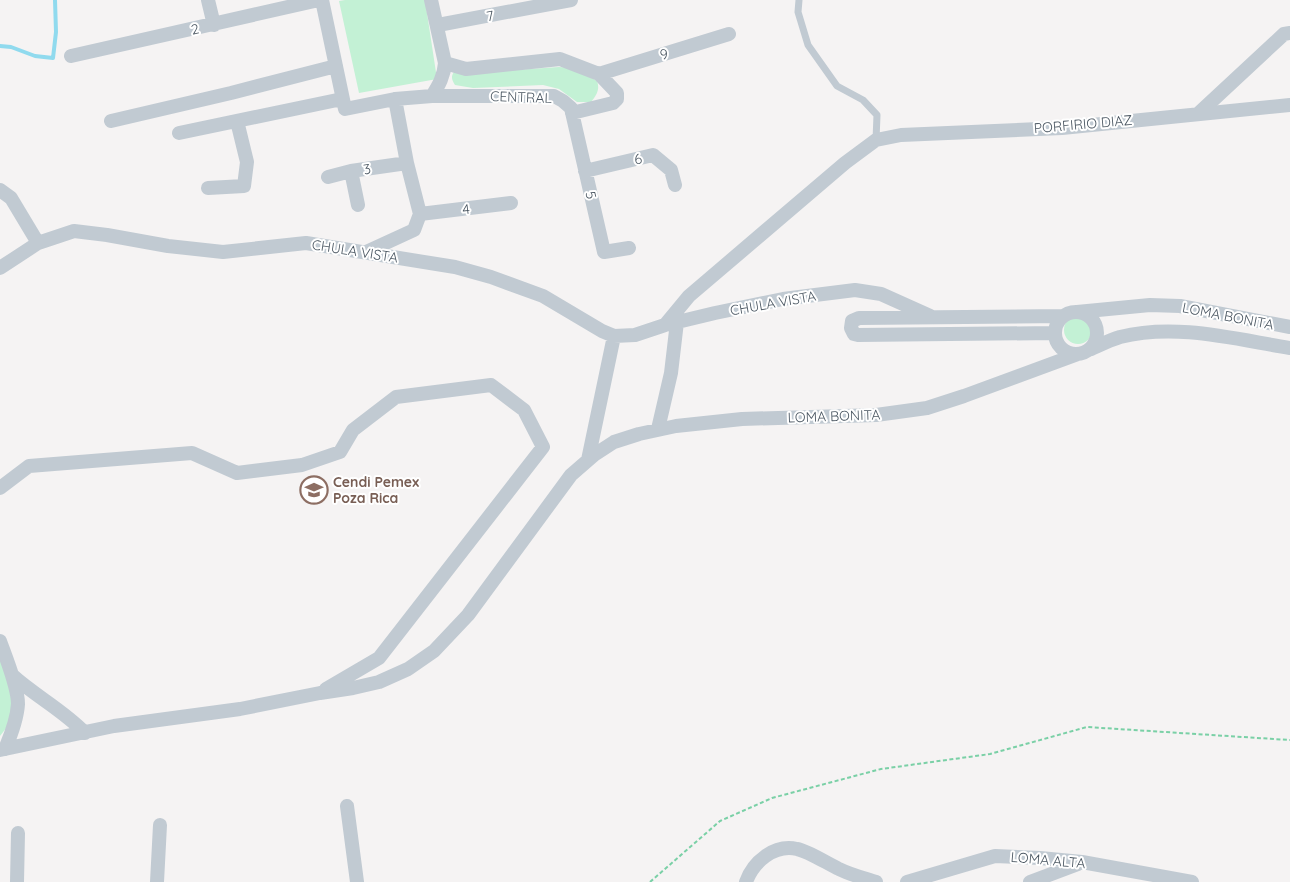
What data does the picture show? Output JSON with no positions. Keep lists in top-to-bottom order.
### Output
{
  "streets": {
    "street": [
      "7",
      "2",
      "9",
      "CENTRAL",
      "PORFIRIO DIAZ",
      "6",
      "3",
      "5",
      "4",
      "CHULA VISTA",
      "LOMA BONITA",
      "LOMA ALTA"
    ]
  },
  "crossings": [
    ["CENTRAL", "5"],
    ["6", "5"],
    ["CHULA VISTA", "LOMA BONITA"]
  ],
  "places": {
    "school or university": ["Cendi Pemex Poza Rica"]
  }
}
